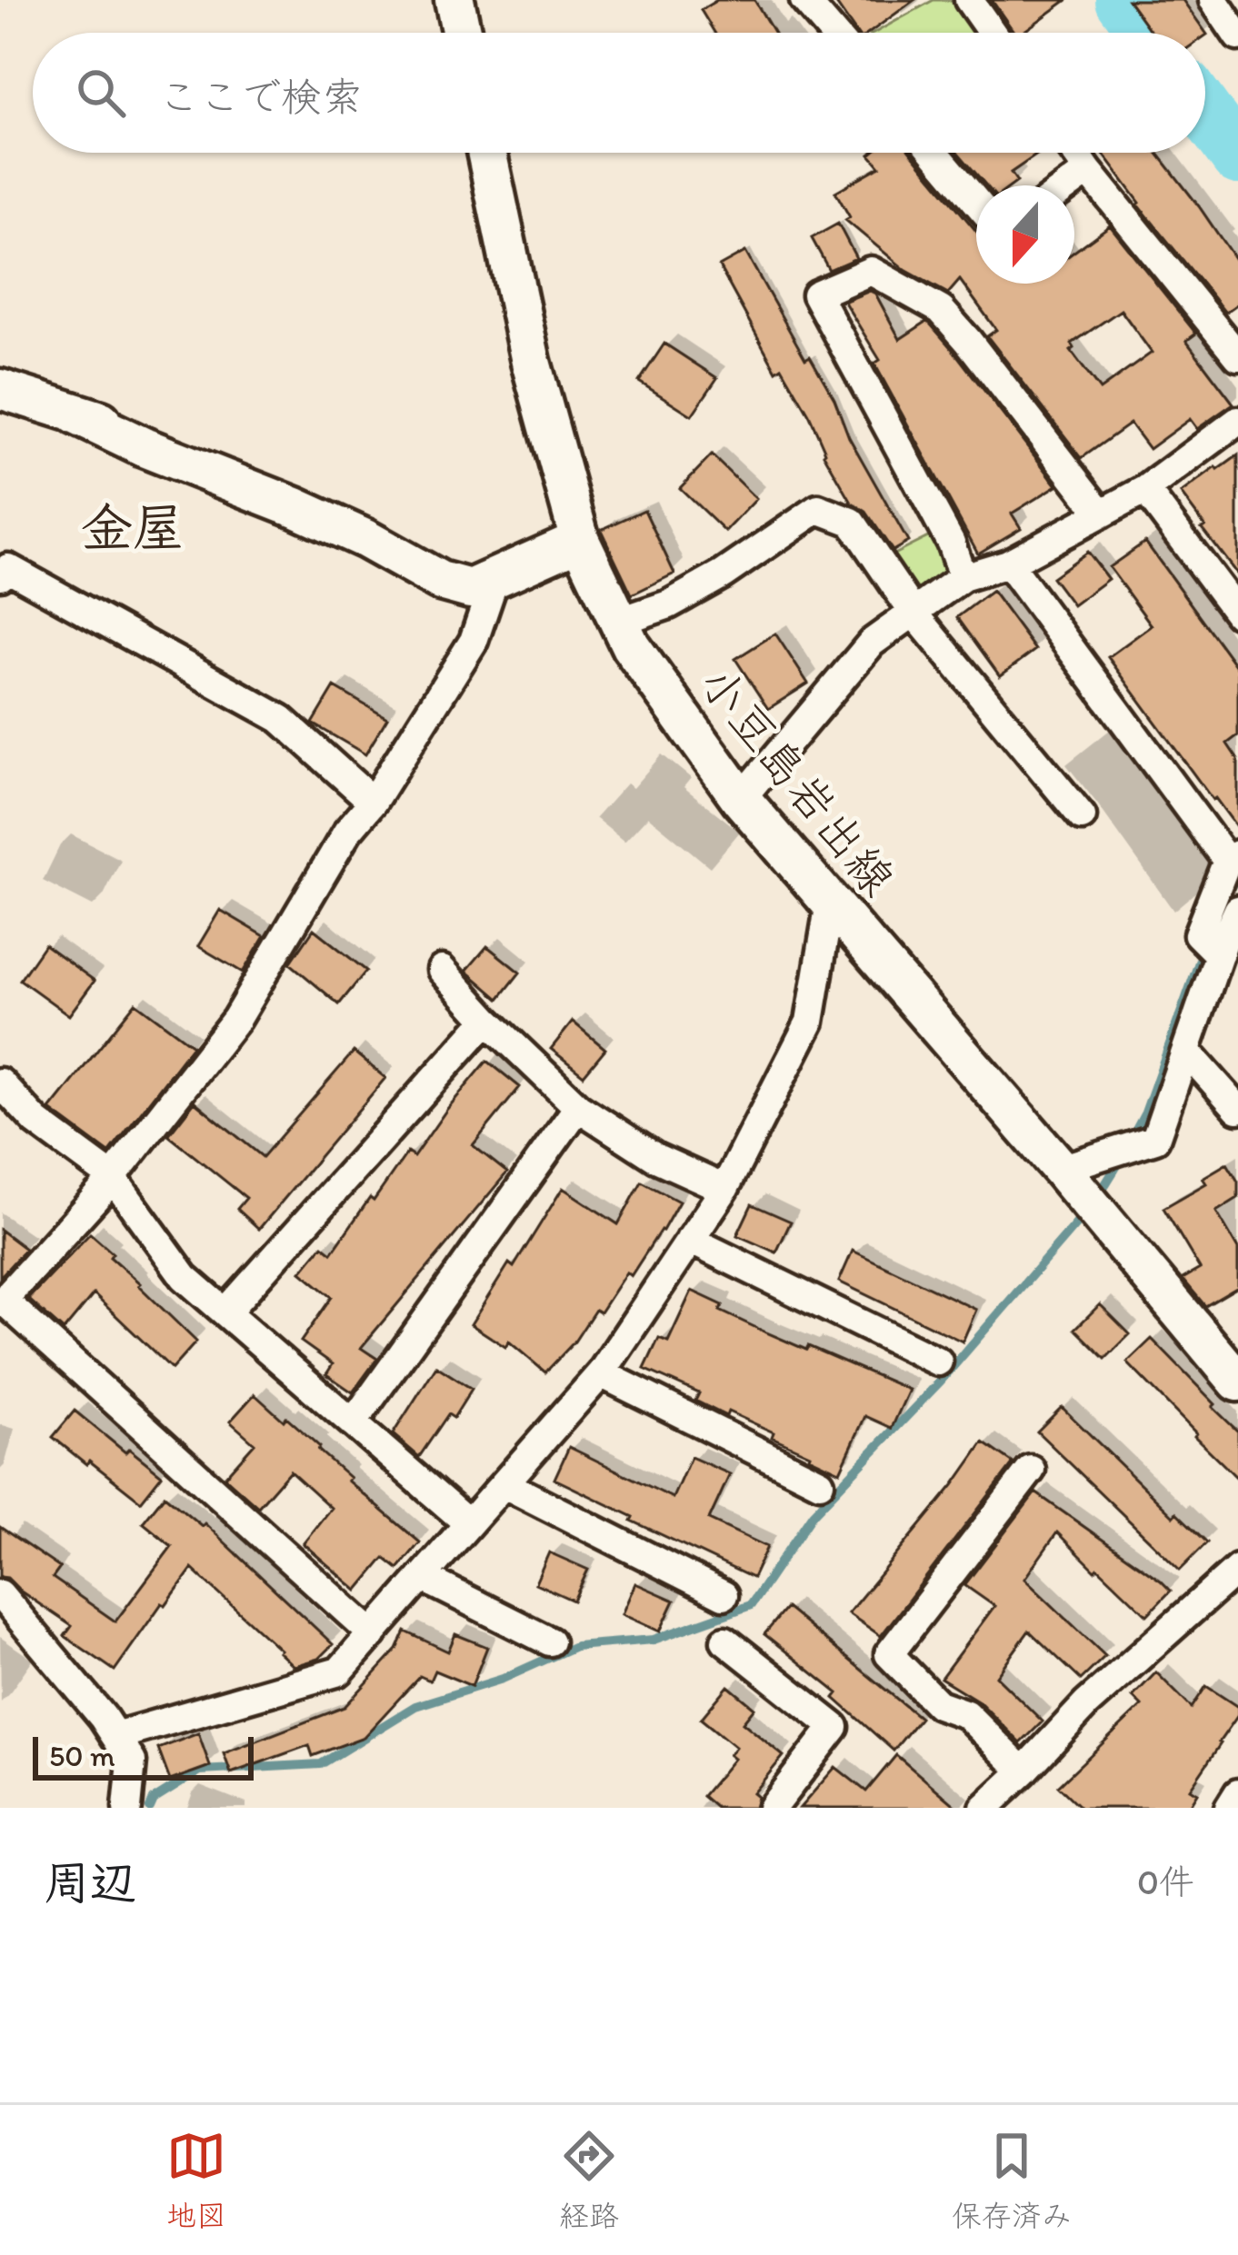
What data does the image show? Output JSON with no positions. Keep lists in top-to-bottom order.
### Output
{
  "streets": {
    "main road": ["小豆島岩出線"]
  },
  "districts": ["金屋"],
  "scale_bar": "50 m",
  "north": "bottom",
  "page": {
    "search": "ここで検索",
    "scale": "50 m",
    "heading": ["周辺", "0件"],
    "nav": ["地図", "経路", "保存済み"]
  }
}
